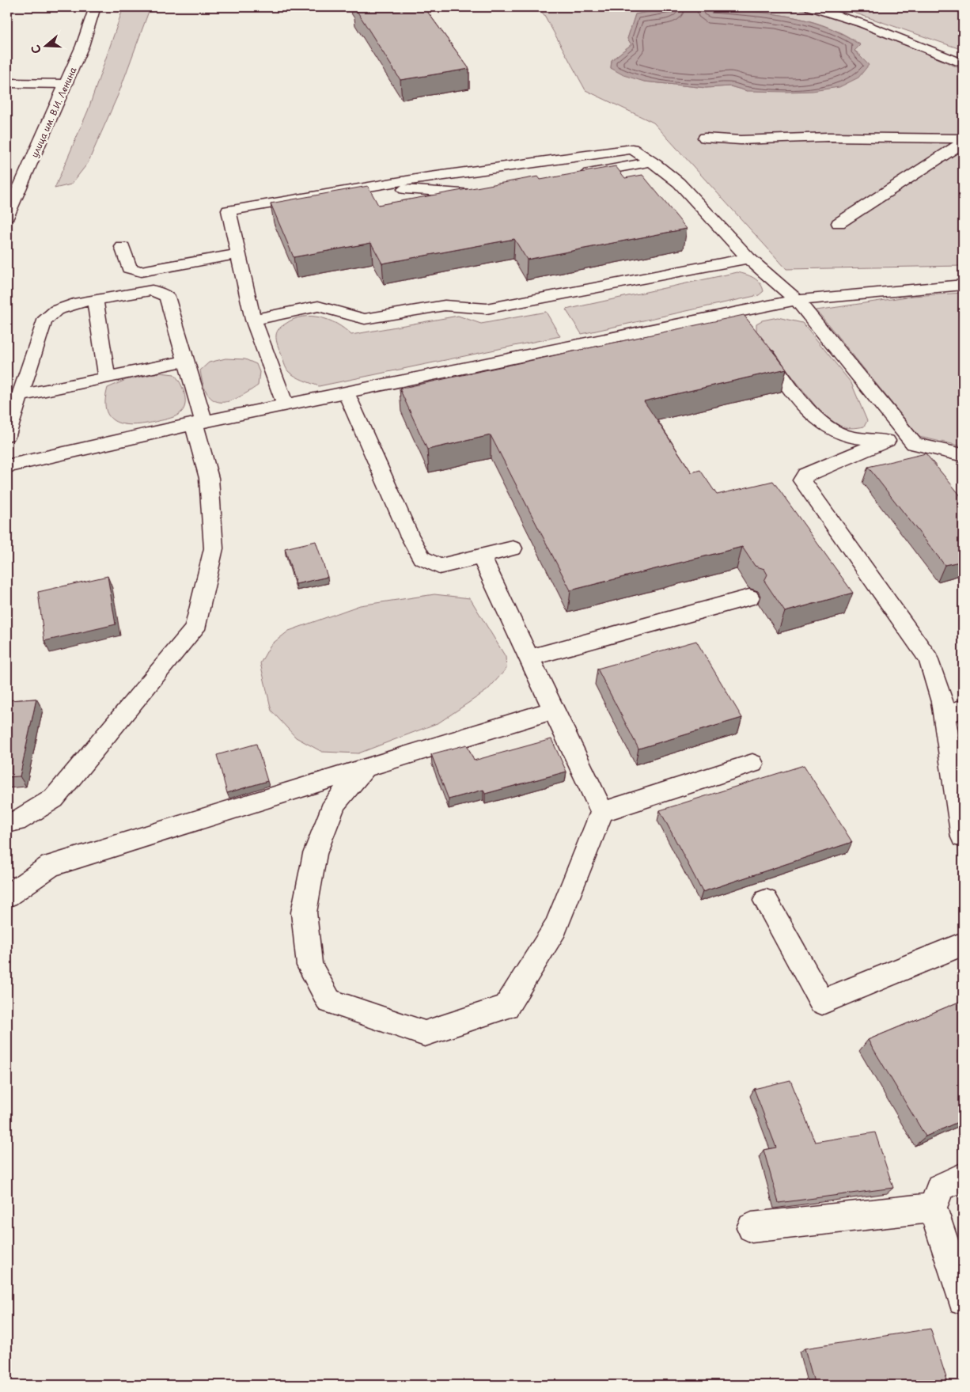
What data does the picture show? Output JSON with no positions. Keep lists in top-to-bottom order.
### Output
{
  "streets": {
    "main road": ["улица им. В.И. Ленина"]
  },
  "north": "left"
}
